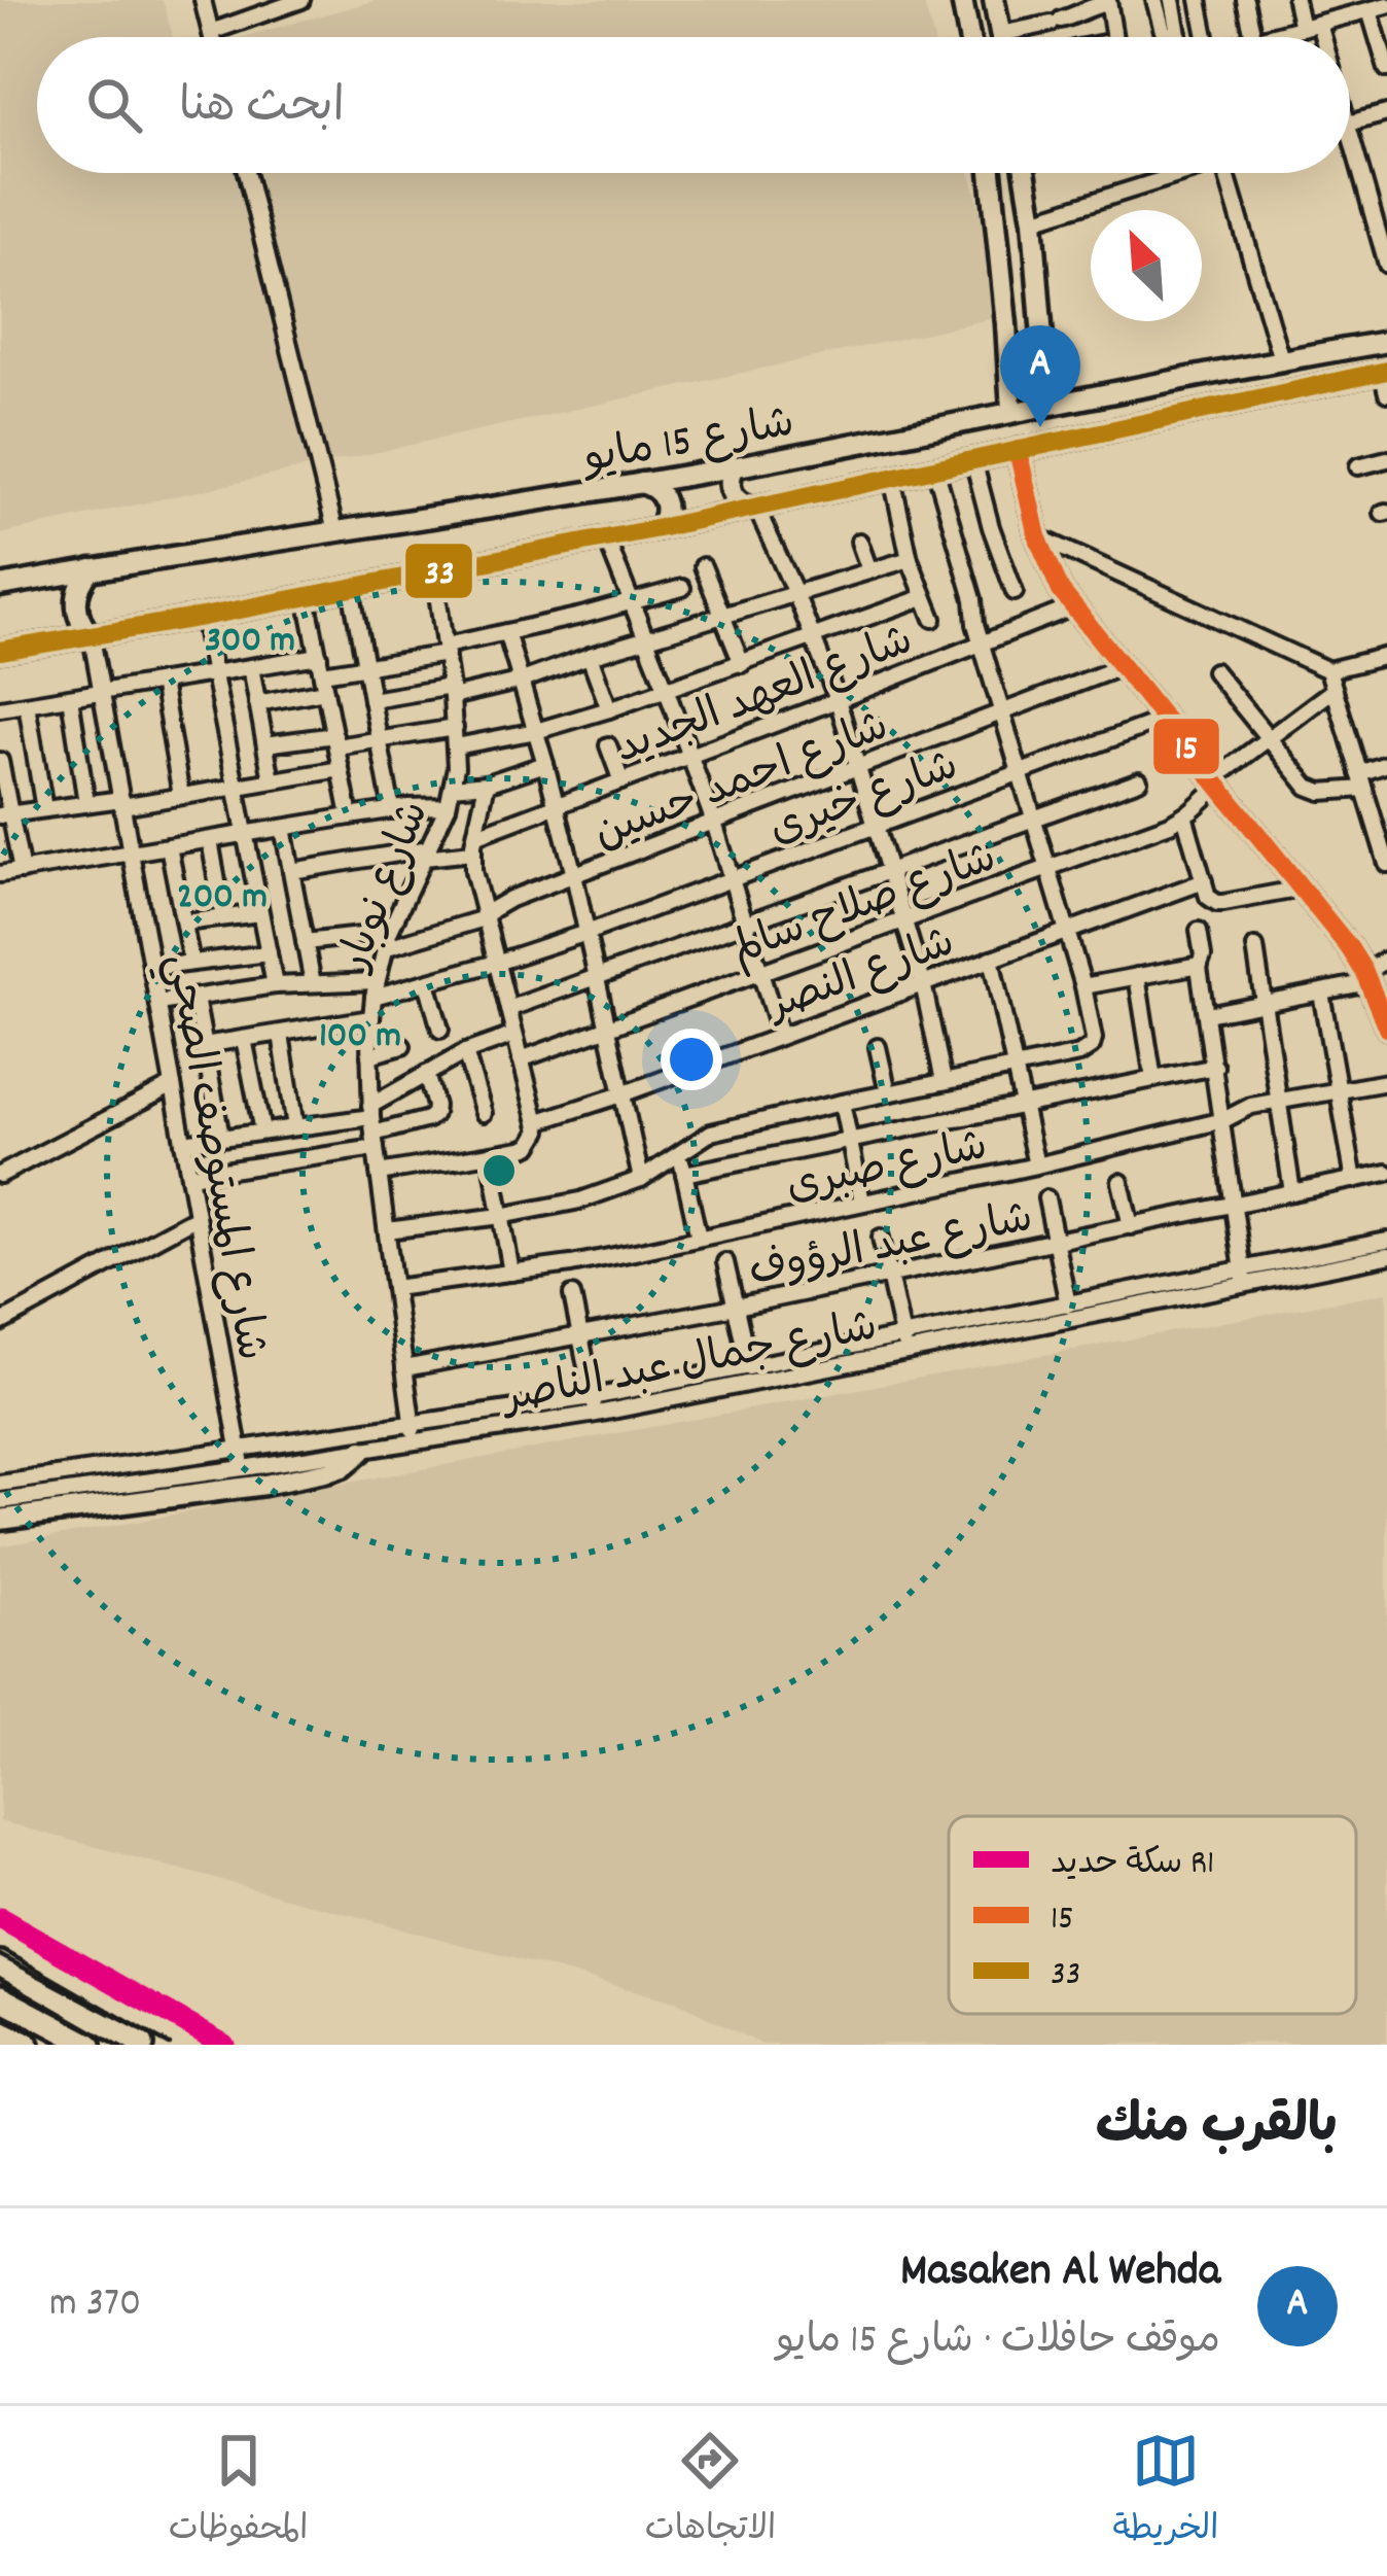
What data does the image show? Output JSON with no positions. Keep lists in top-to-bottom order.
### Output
{
  "streets": {
    "main road": ["شارع 15 مايو"],
    "street": [
      "شارع العهد الجديد",
      "شارع احمد حسين",
      "شارع خيرى",
      "شارع نوبار",
      "شارع صلاح سالم",
      "شارع النصر",
      "شارع المستوصف الصحي",
      "شارع صبرى",
      "شارع عبد الرؤوف",
      "شارع جمال عبد الناصر"
    ]
  },
  "crossings": [
    ["شارع 15 مايو", "شارع نوبار"],
    ["شارع 15 مايو", "شارع المستوصف الصحي"],
    ["شارع العهد الجديد", "شارع نوبار"],
    ["شارع احمد حسين", "شارع نوبار"],
    ["شارع خيرى", "شارع نوبار"],
    ["شارع خيرى", "شارع المستوصف الصحي"],
    ["شارع نوبار", "شارع صبرى"],
    ["شارع نوبار", "شارع عبد الرؤوف"],
    ["شارع نوبار", "شارع جمال عبد الناصر"],
    ["شارع المستوصف الصحي", "شارع جمال عبد الناصر"]
  ],
  "lines": ["transit line 33", "transit line 15", "rail line R1"],
  "legend": ["سكة حديد R1", "15", "33"],
  "north": "top left",
  "page": {
    "search": "ابحث هنا",
    "pins": "A",
    "heading": "بالقرب منك",
    "list": [
      {
        "mark": "A",
        "name": "Masaken Al Wehda",
        "note": "موقف حافلات · شارع 15 مايو",
        "value": "370 m"
      }
    ],
    "nav": ["الخريطة", "الاتجاهات", "المحفوظات"]
  },
  "rings": ["300 m", "200 m", "100 m"]
}
